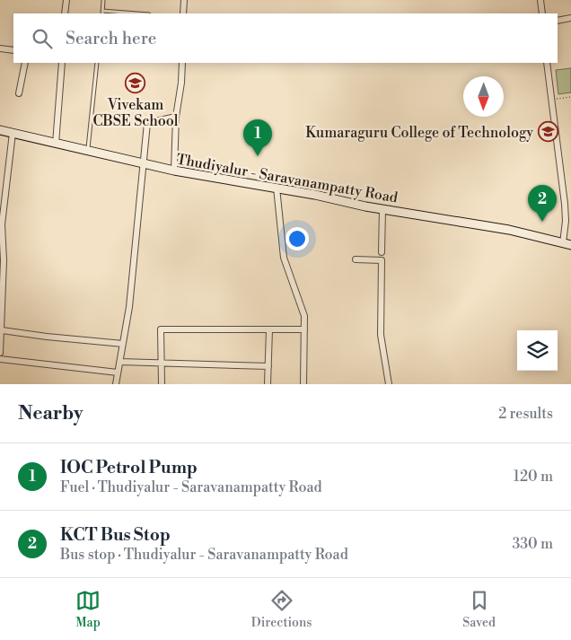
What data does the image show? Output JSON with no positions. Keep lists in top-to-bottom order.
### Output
{
  "streets": {
    "main road": ["Thudiyalur - Saravanampatty Road"]
  },
  "places": {
    "school or university": ["Vivekam CBSE School", "Kumaraguru College of Technology"]
  },
  "north": "bottom",
  "page": {
    "search": "Search here",
    "pins": ["1", "2"],
    "heading": ["Nearby", "2 results"],
    "list": [
      {
        "mark": "1",
        "name": "IOC Petrol Pump",
        "note": "Fuel · Thudiyalur - Saravanampatty Road",
        "value": "120 m"
      },
      {
        "mark": "2",
        "name": "KCT Bus Stop",
        "note": "Bus stop · Thudiyalur - Saravanampatty Road",
        "value": "330 m"
      }
    ],
    "nav": ["Map", "Directions", "Saved"]
  }
}
